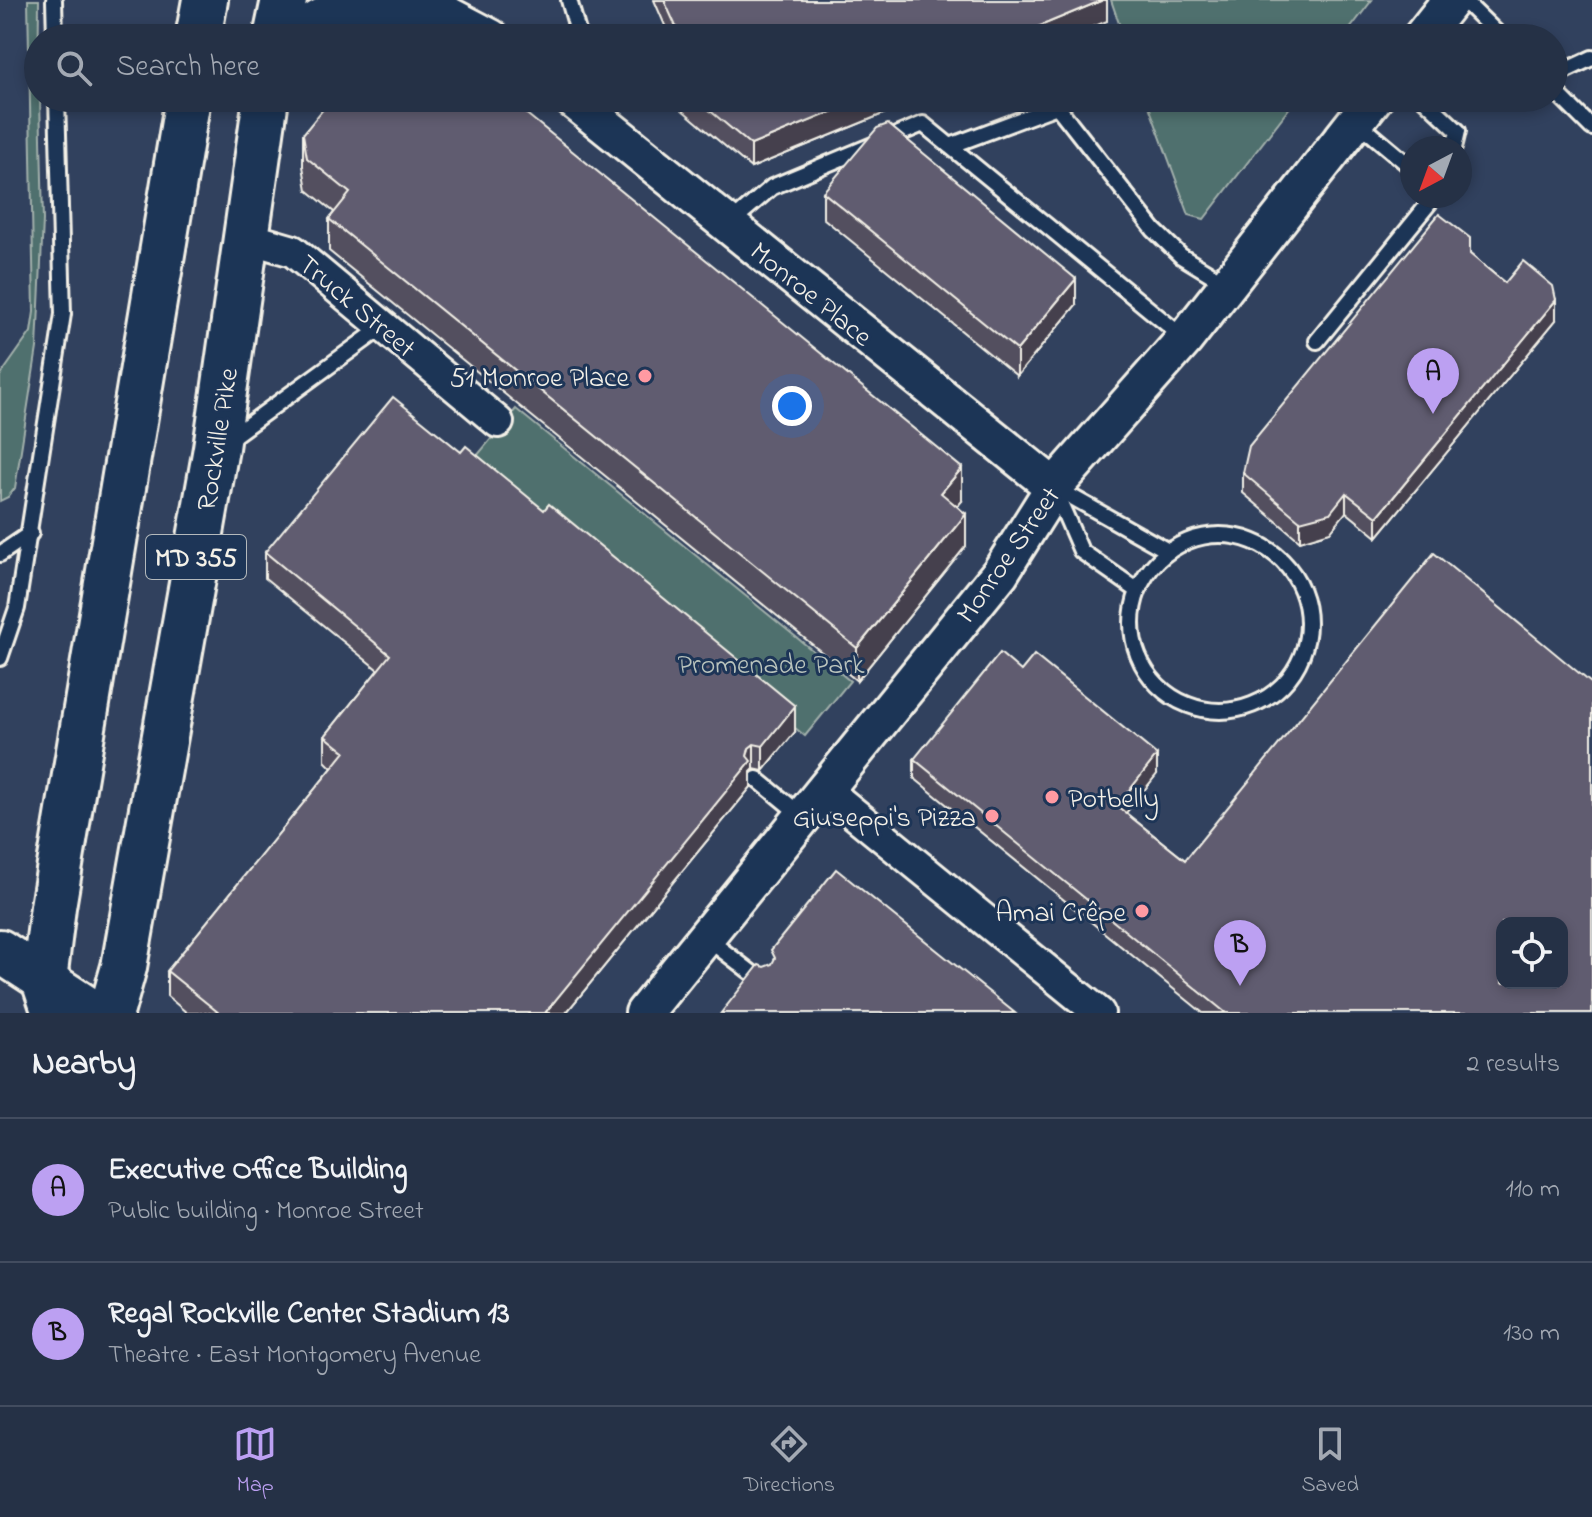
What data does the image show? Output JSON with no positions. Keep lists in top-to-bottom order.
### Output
{
  "streets": {
    "main road": ["Rockville Pike", "MD 355"],
    "street": ["Monroe Place", "Truck Street", "Monroe Street"]
  },
  "crossings": [
    ["Monroe Place", "Monroe Street"],
    ["Truck Street", "Rockville Pike"]
  ],
  "parks": ["Promenade Park"],
  "places": [
    "51 Monroe Place",
    "Potbelly",
    "Giuseppi's Pizza",
    "Amai Crêpe"
  ],
  "north": "bottom left",
  "page": {
    "search": "Search here",
    "pins": ["A", "B"],
    "heading": ["Nearby", "2 results"],
    "list": [
      {
        "mark": "A",
        "name": "Executive Office Building",
        "note": "Public building · Monroe Street",
        "value": "110 m"
      },
      {
        "mark": "B",
        "name": "Regal Rockville Center Stadium 13",
        "note": "Theatre · East Montgomery Avenue",
        "value": "130 m"
      }
    ],
    "nav": ["Map", "Directions", "Saved"]
  }
}
